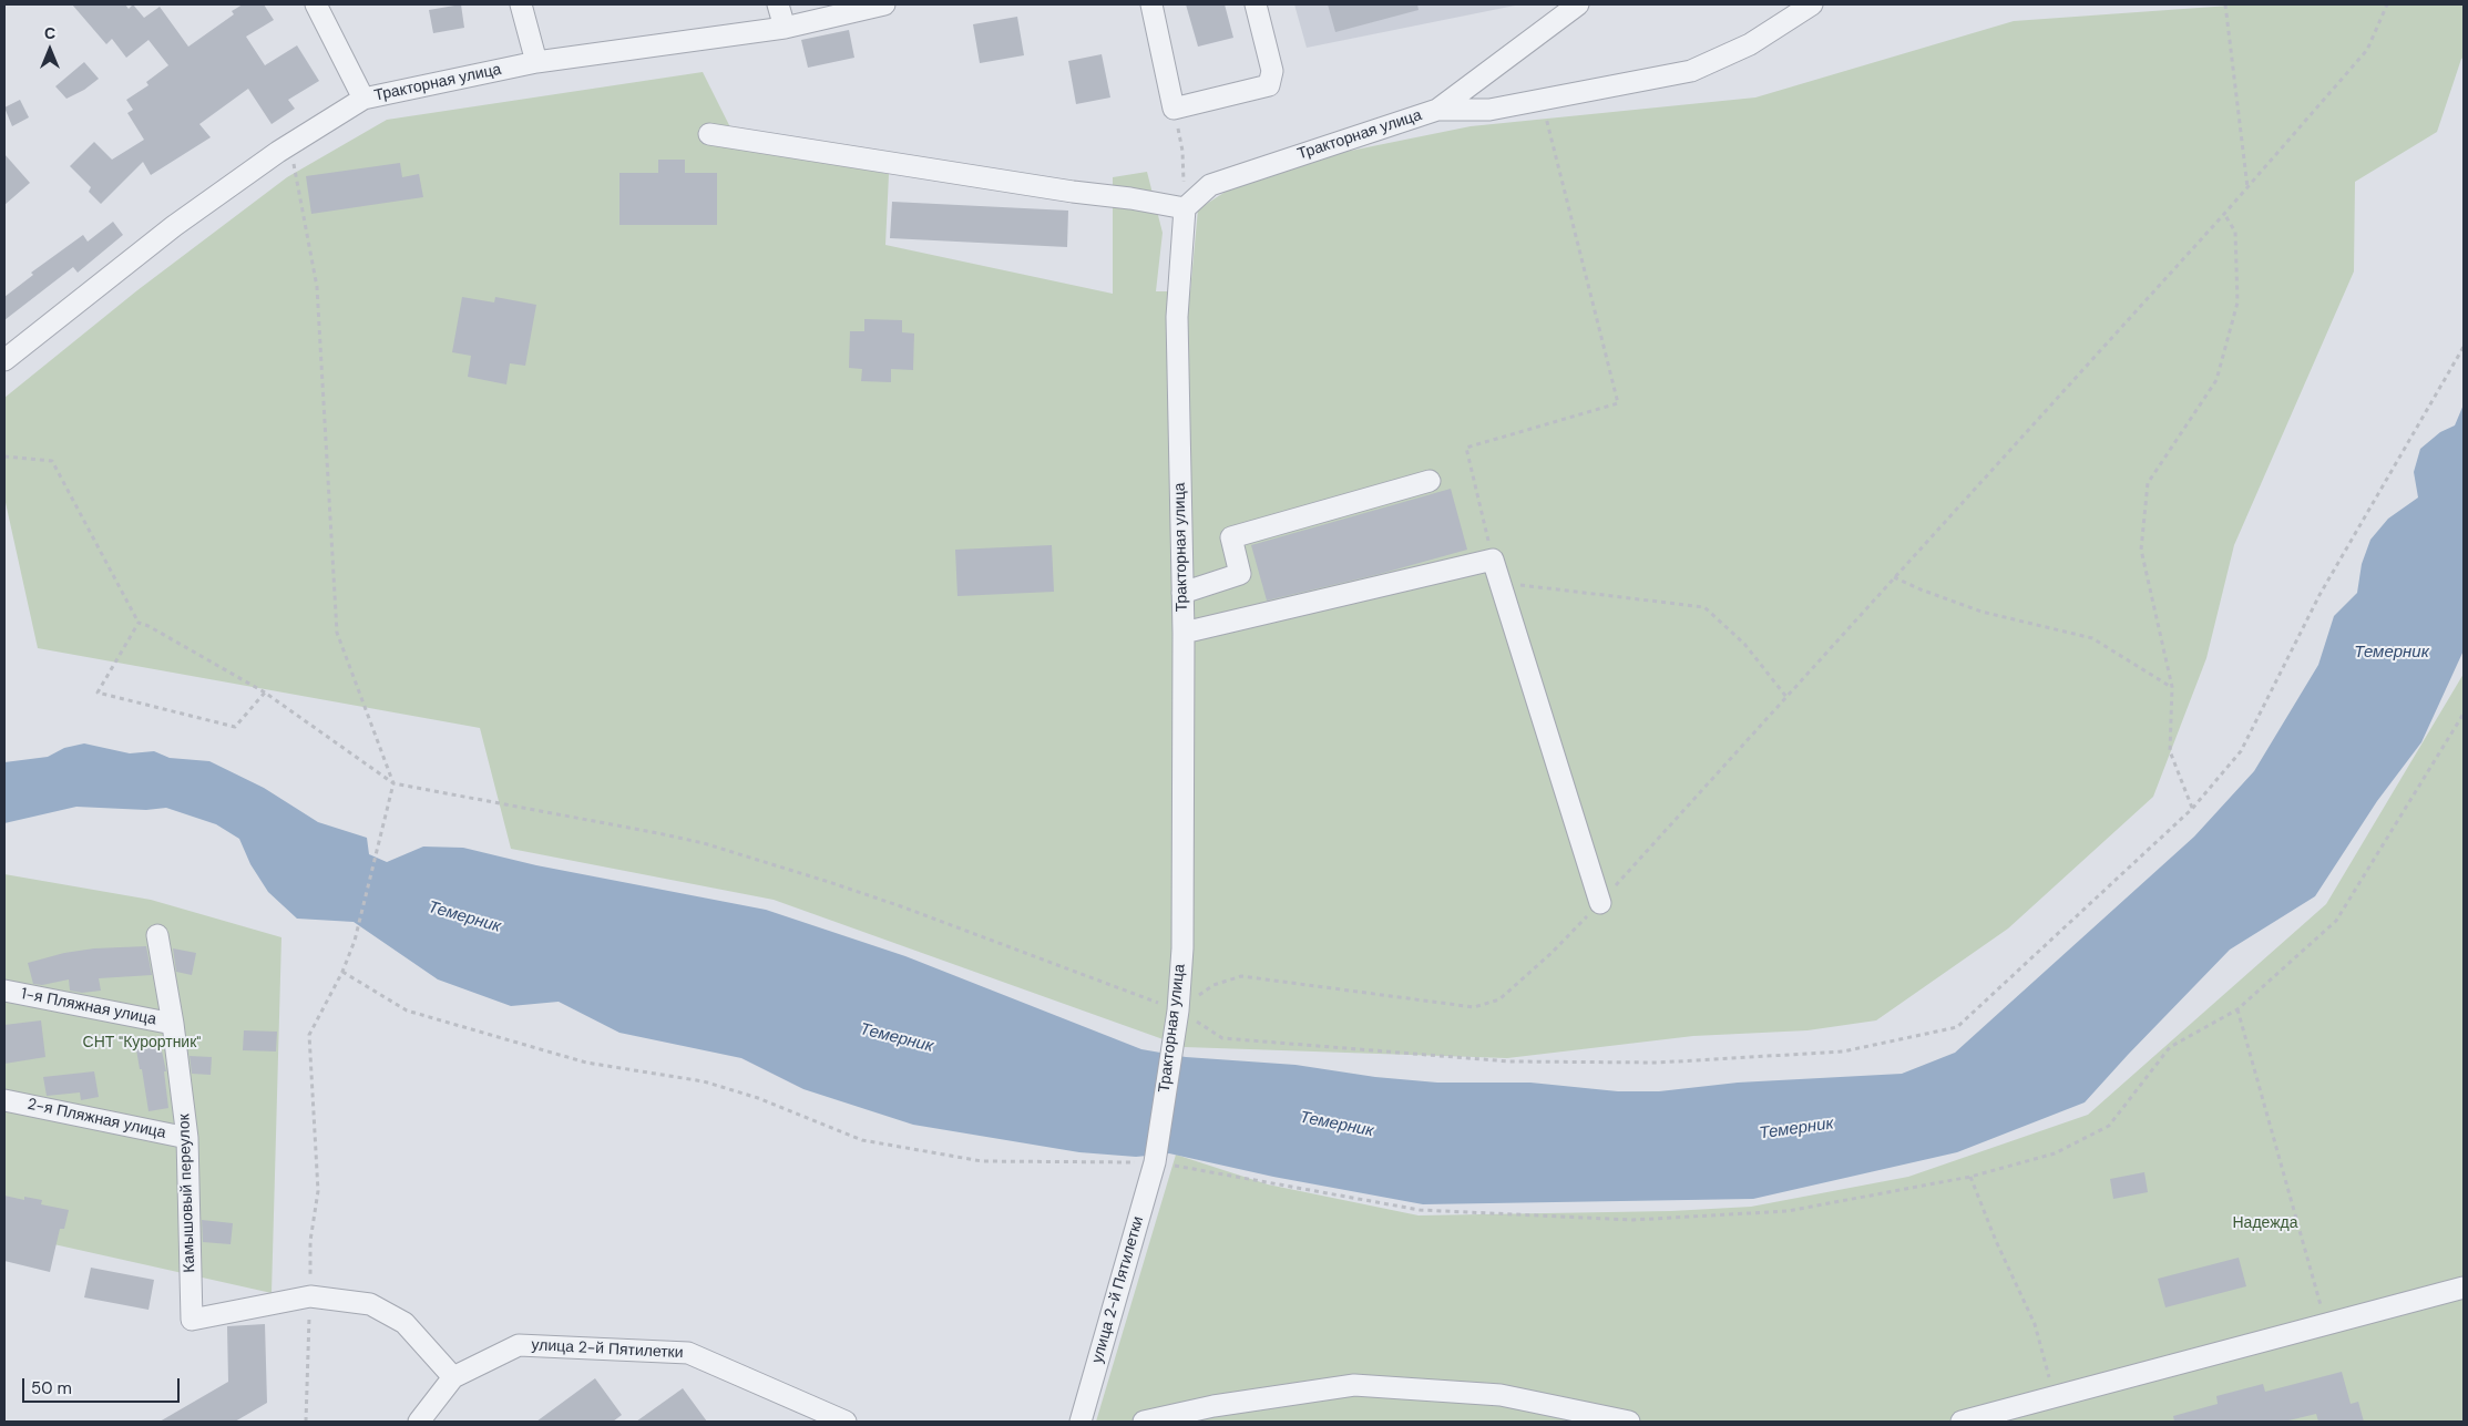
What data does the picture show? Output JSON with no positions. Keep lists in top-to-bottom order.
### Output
{
  "streets": {
    "street": [
      "Тракторная улица",
      "1-я Пляжная улица",
      "2-я Пляжная улица",
      "Камышовый переулок",
      "улица 2-й Пятилетки"
    ]
  },
  "crossings": [
    ["Тракторная улица", "улица 2-й Пятилетки"],
    ["1-я Пляжная улица", "Камышовый переулок"],
    ["2-я Пляжная улица", "Камышовый переулок"]
  ],
  "water": ["Темерник"],
  "parks": ["СНТ \"Курортник\"", "Надежда"],
  "scale_bar": "50 m",
  "north": "top"
}
